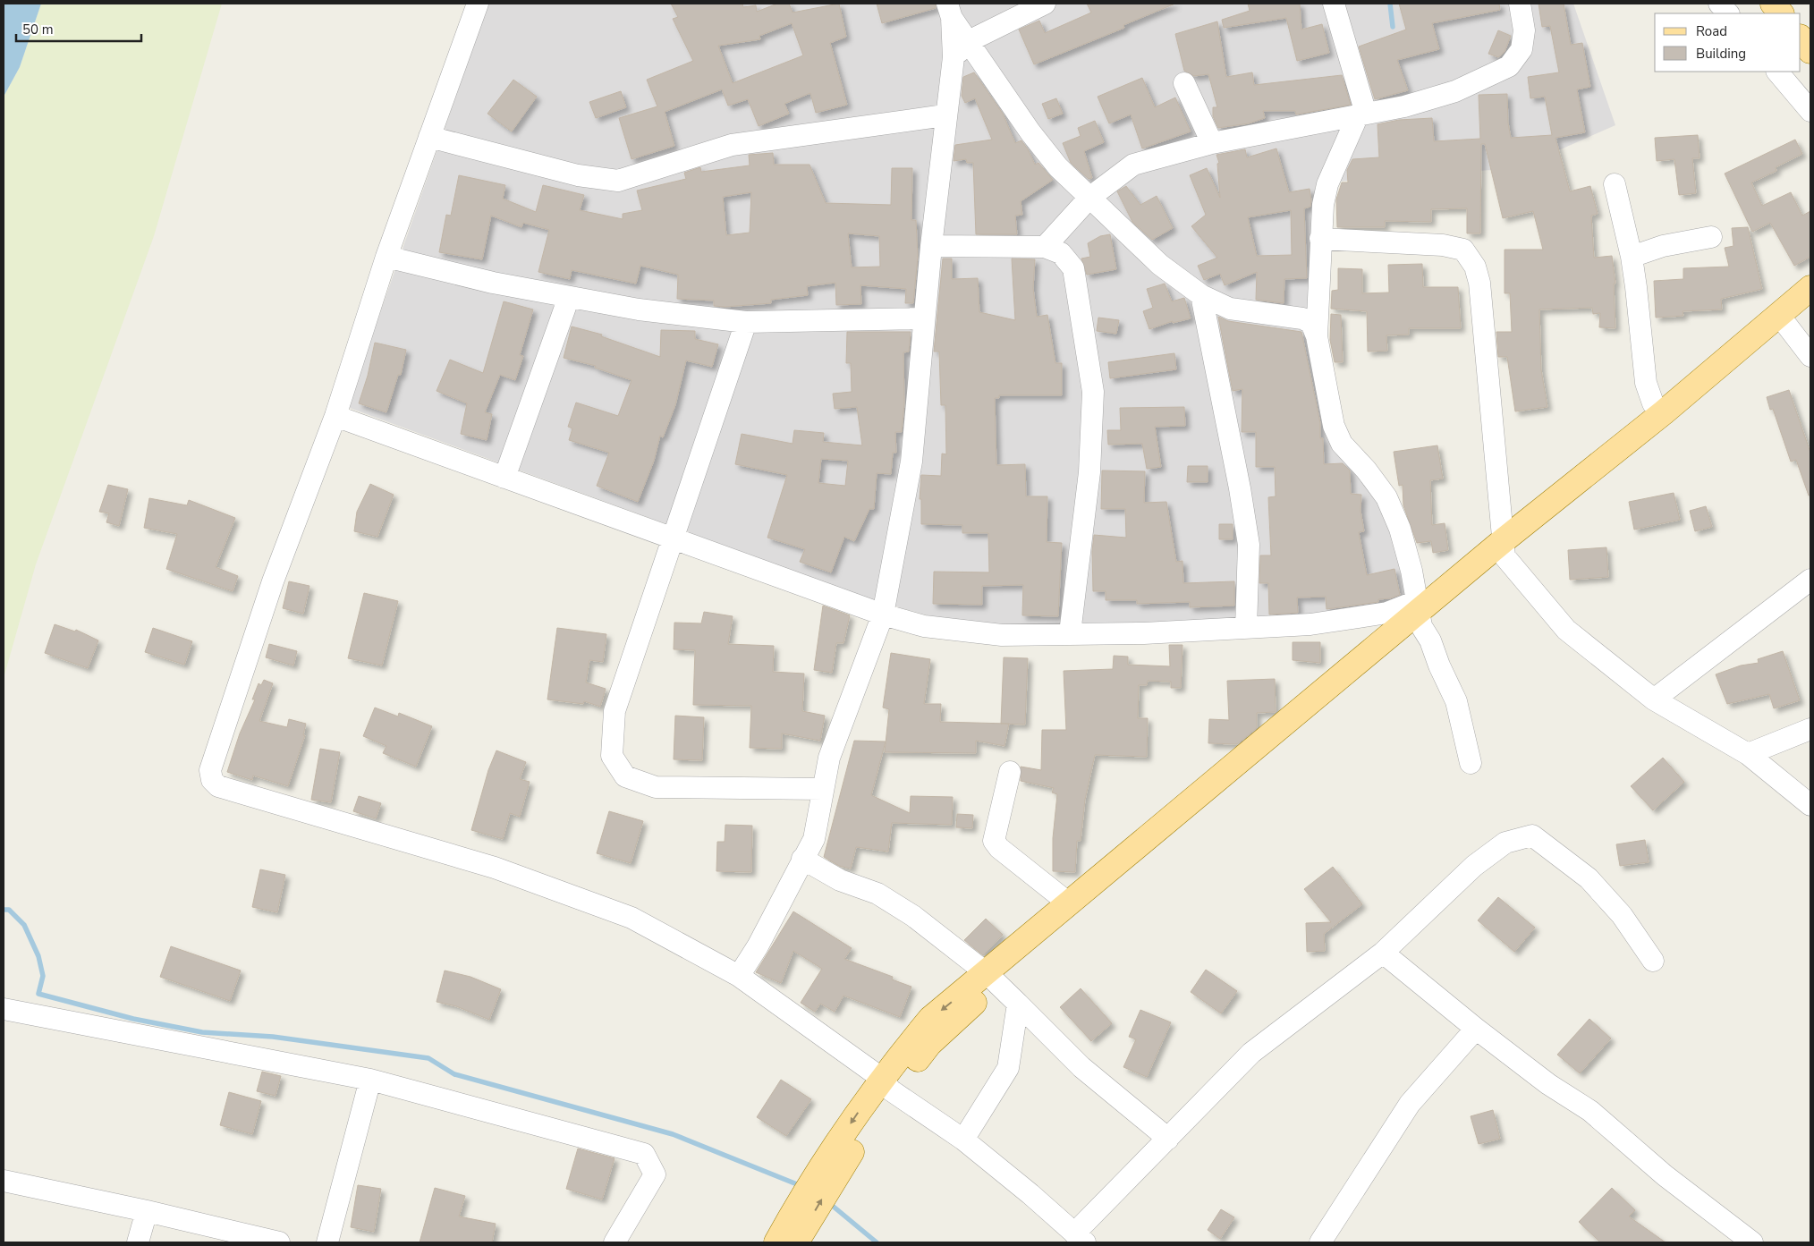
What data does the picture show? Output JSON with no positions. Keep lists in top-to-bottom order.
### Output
{
  "legend": ["Road", "Building"],
  "scale_bar": "50 m"
}
